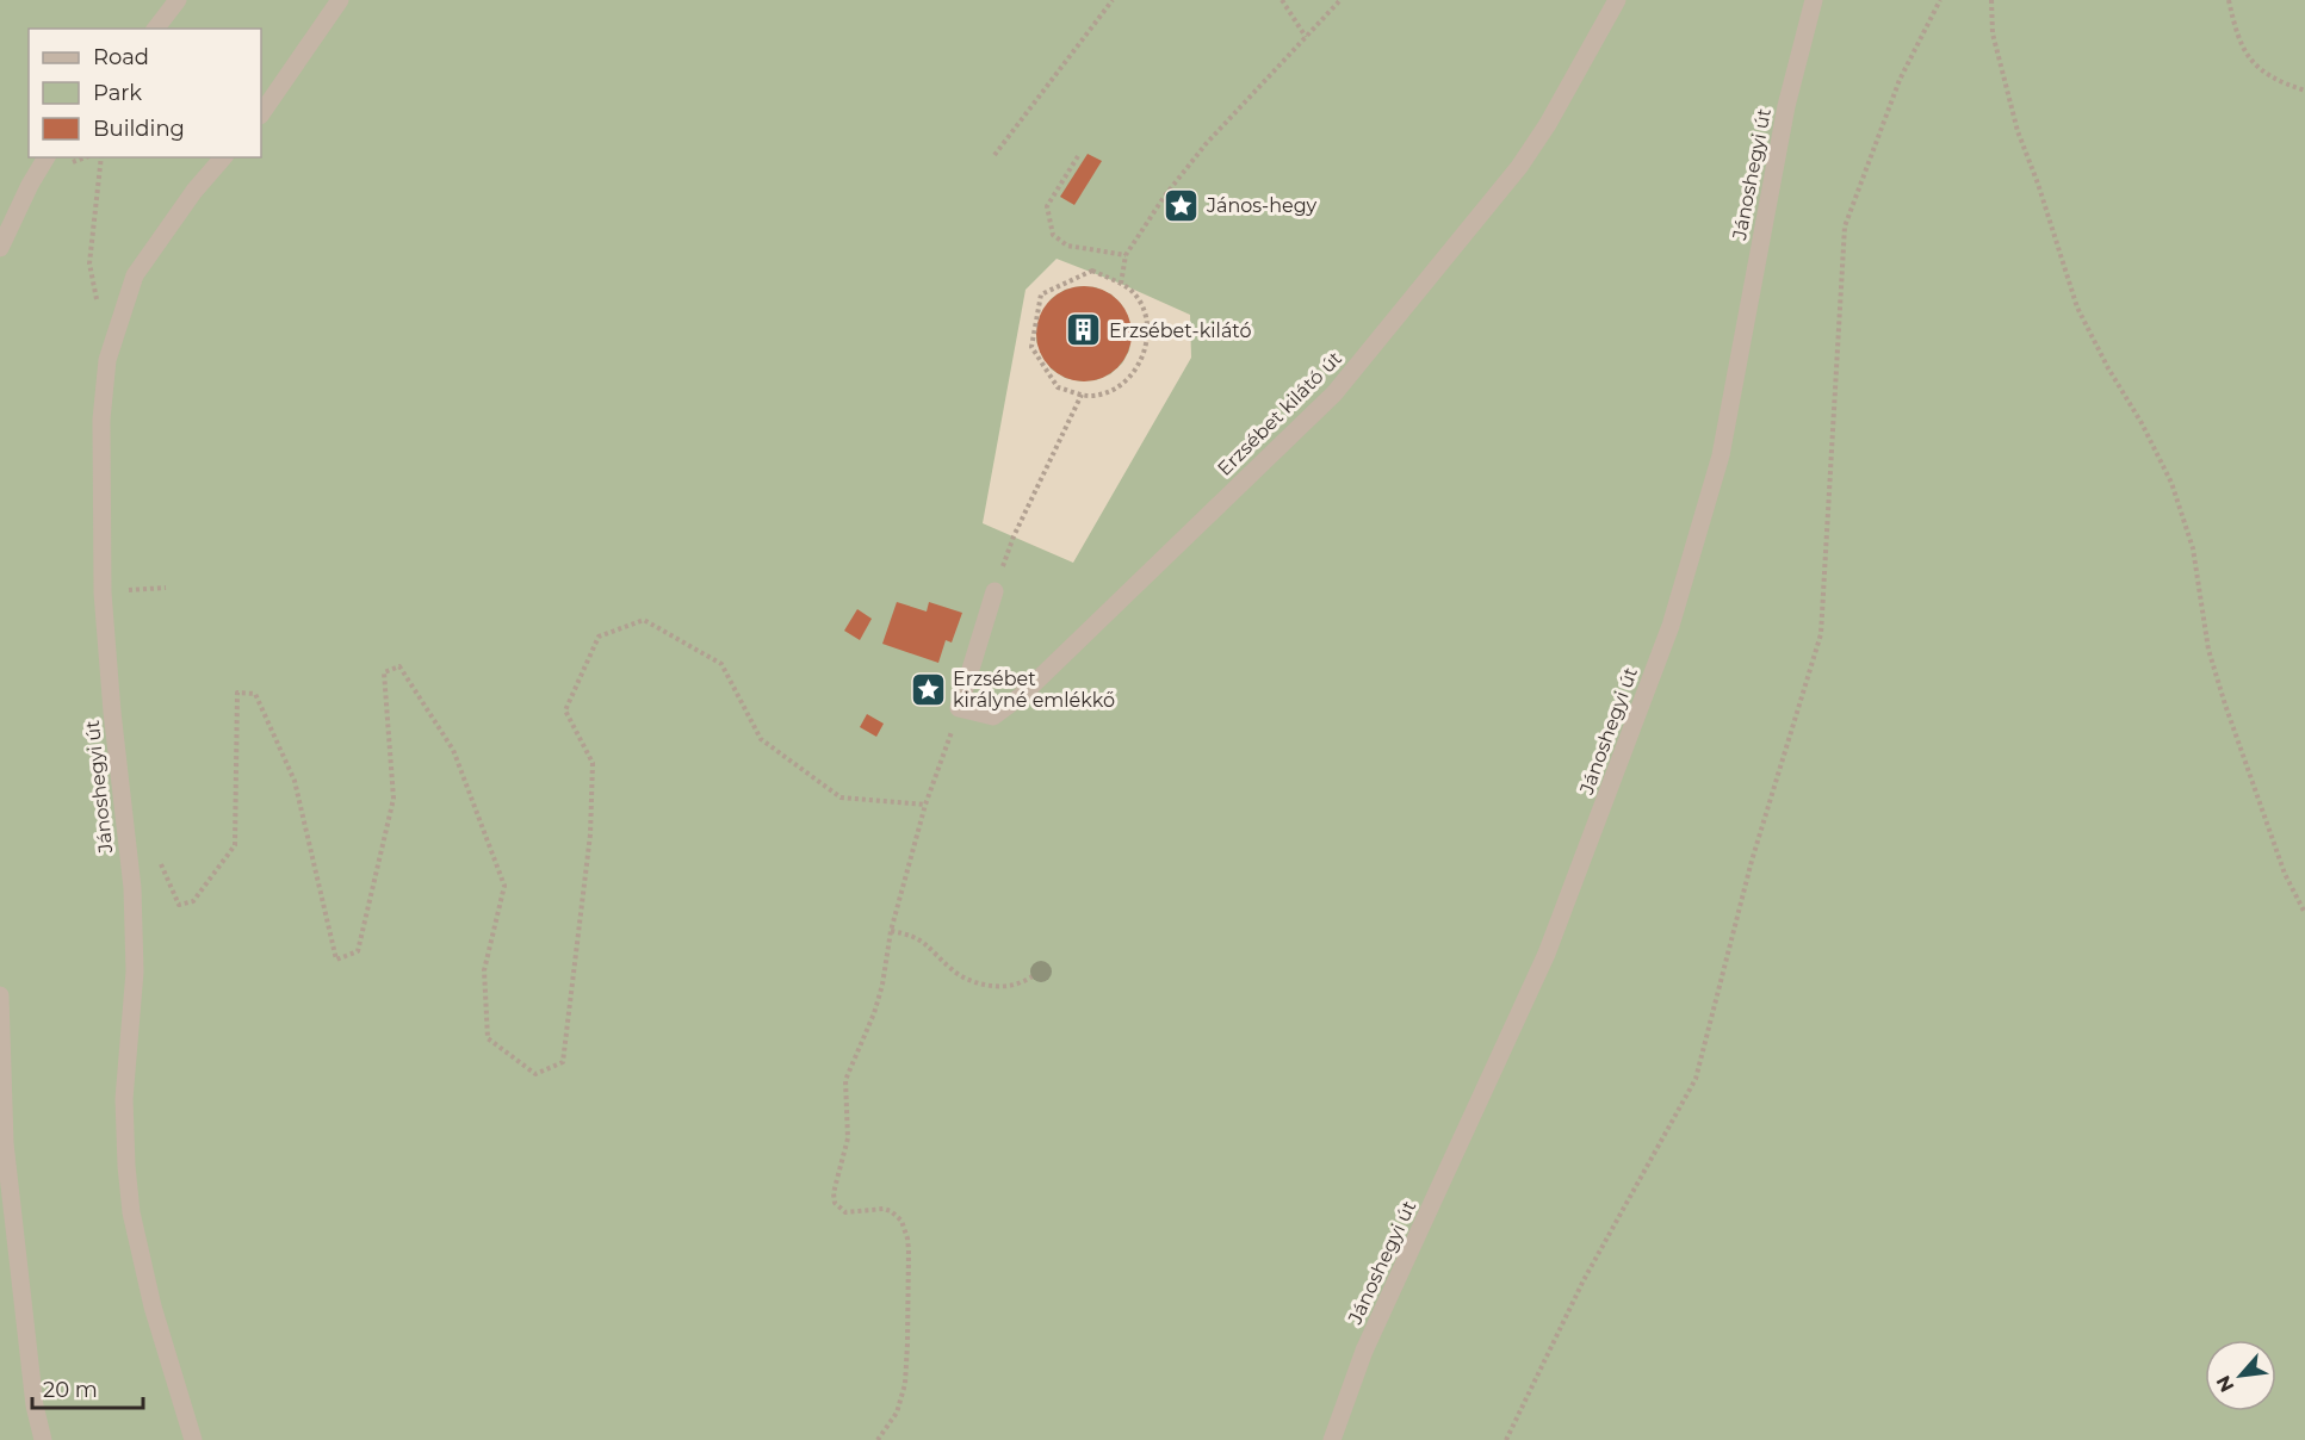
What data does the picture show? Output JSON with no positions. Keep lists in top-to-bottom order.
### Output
{
  "streets": {
    "street": ["Jánoshegyi út", "Erzsébet kilátó út"]
  },
  "places": {
    "place": ["János-hegy", "Erzsébet királyné emlékkő"],
    "building": ["Erzsébet-kilátó"]
  },
  "legend": ["Road", "Park", "Building"],
  "scale_bar": "20 m",
  "north": "bottom left"
}
